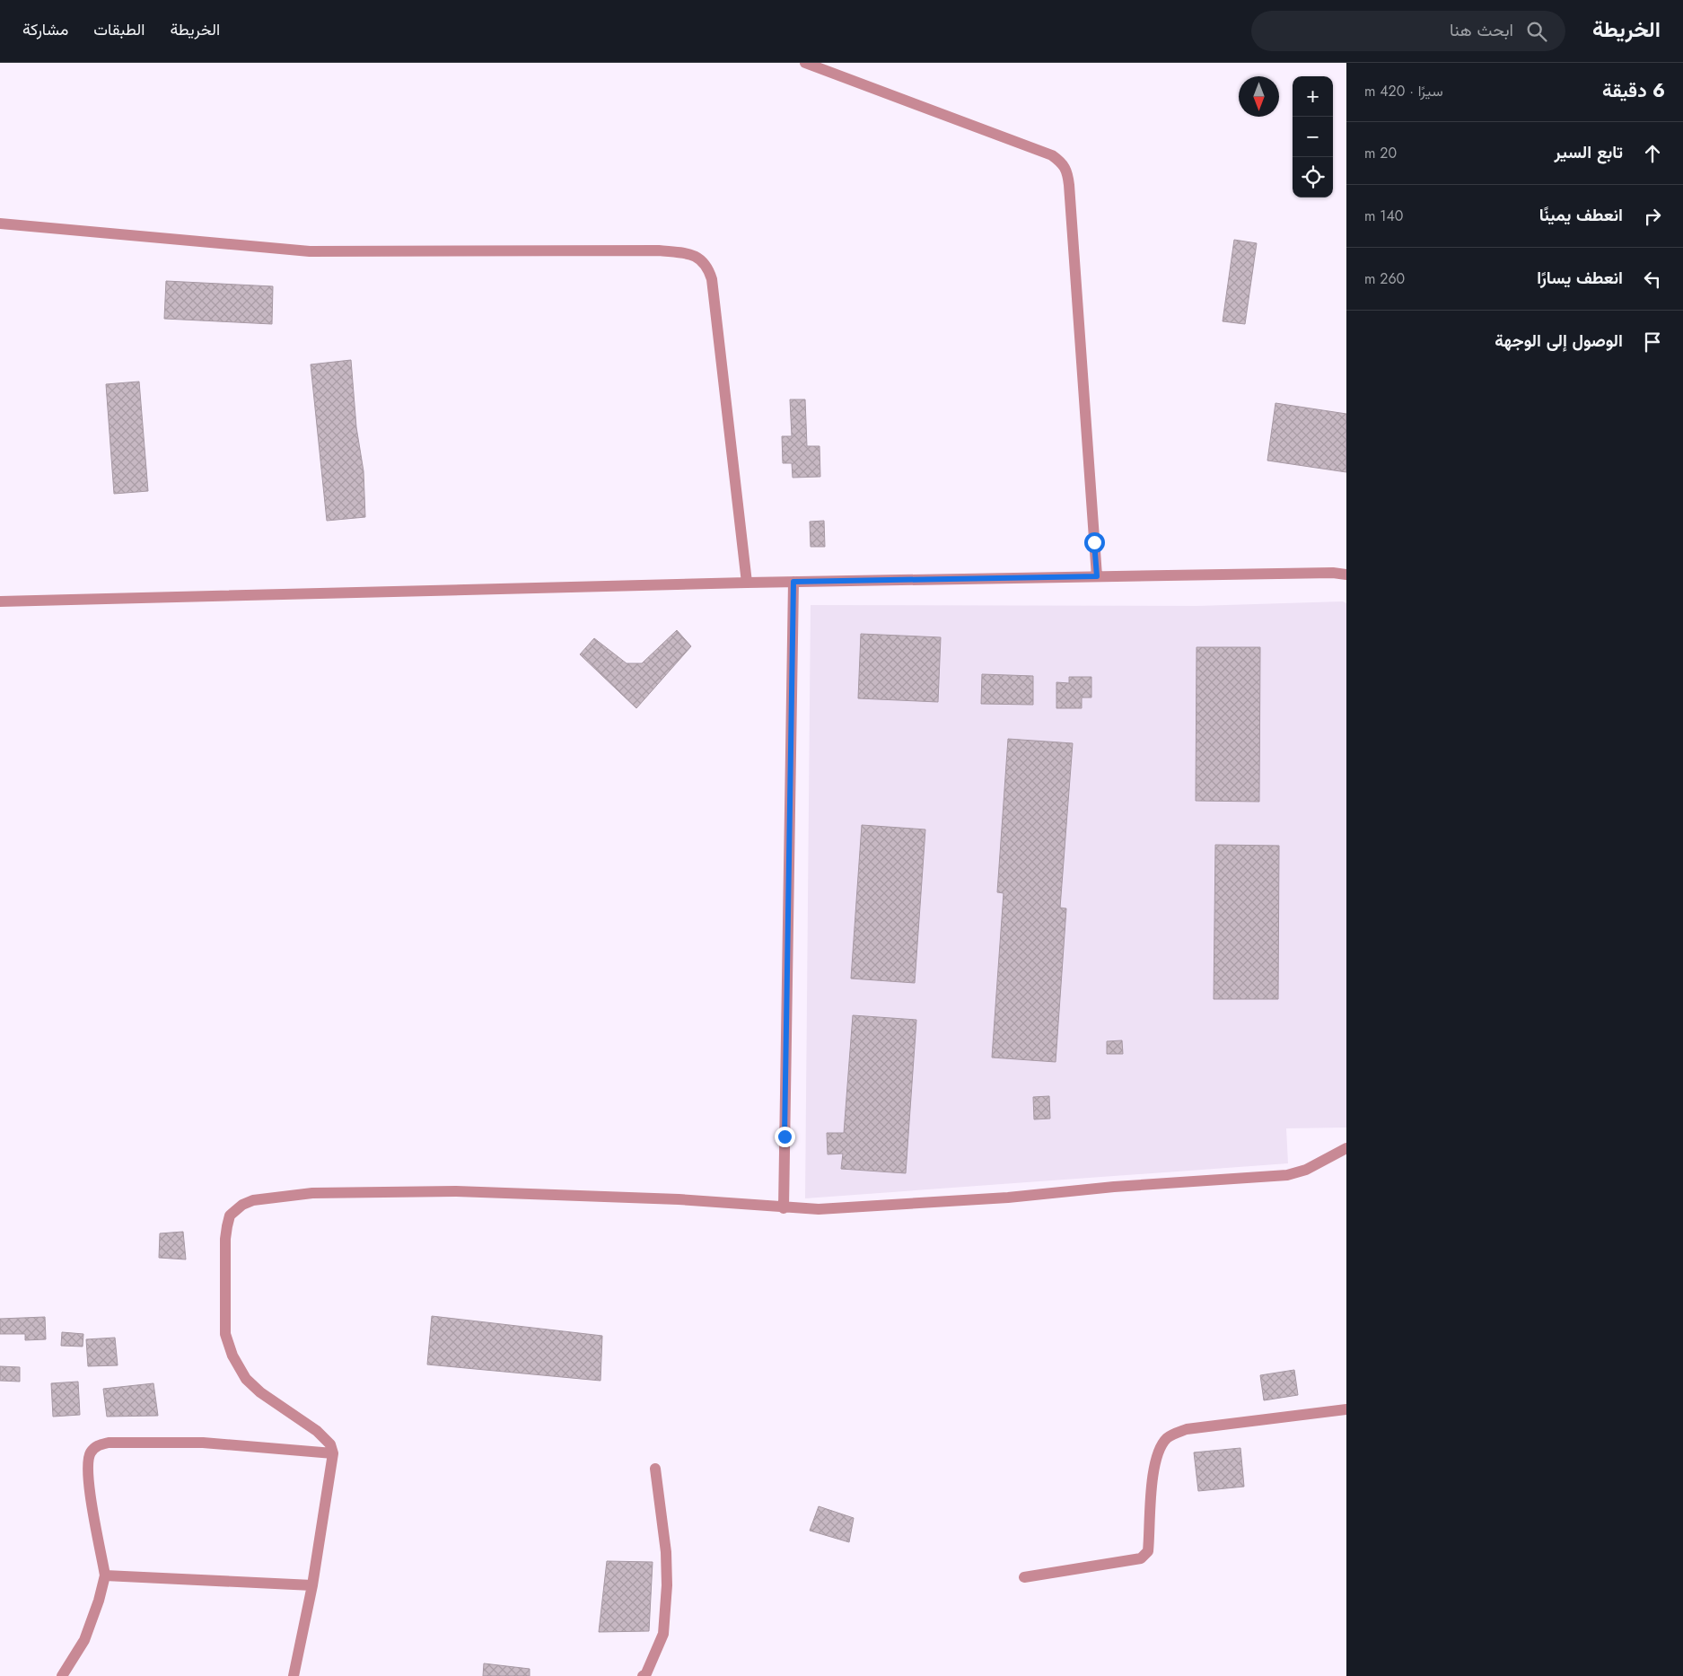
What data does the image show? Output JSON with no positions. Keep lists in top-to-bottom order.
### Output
{
  "north": "bottom",
  "page": {
    "header": "الخريطة",
    "search": "ابحث هنا",
    "nav": ["الخريطة", "الطبقات", "مشاركة"],
    "heading": ["6 دقيقة", "سيرًا · 420 m"],
    "map_buttons": ["+", "−"],
    "list": [
      ["تابع السير", "20 m"],
      ["انعطف يمينًا", "140 m"],
      ["انعطف يسارًا", "260 m"],
      "الوصول إلى الوجهة"
    ]
  }
}
